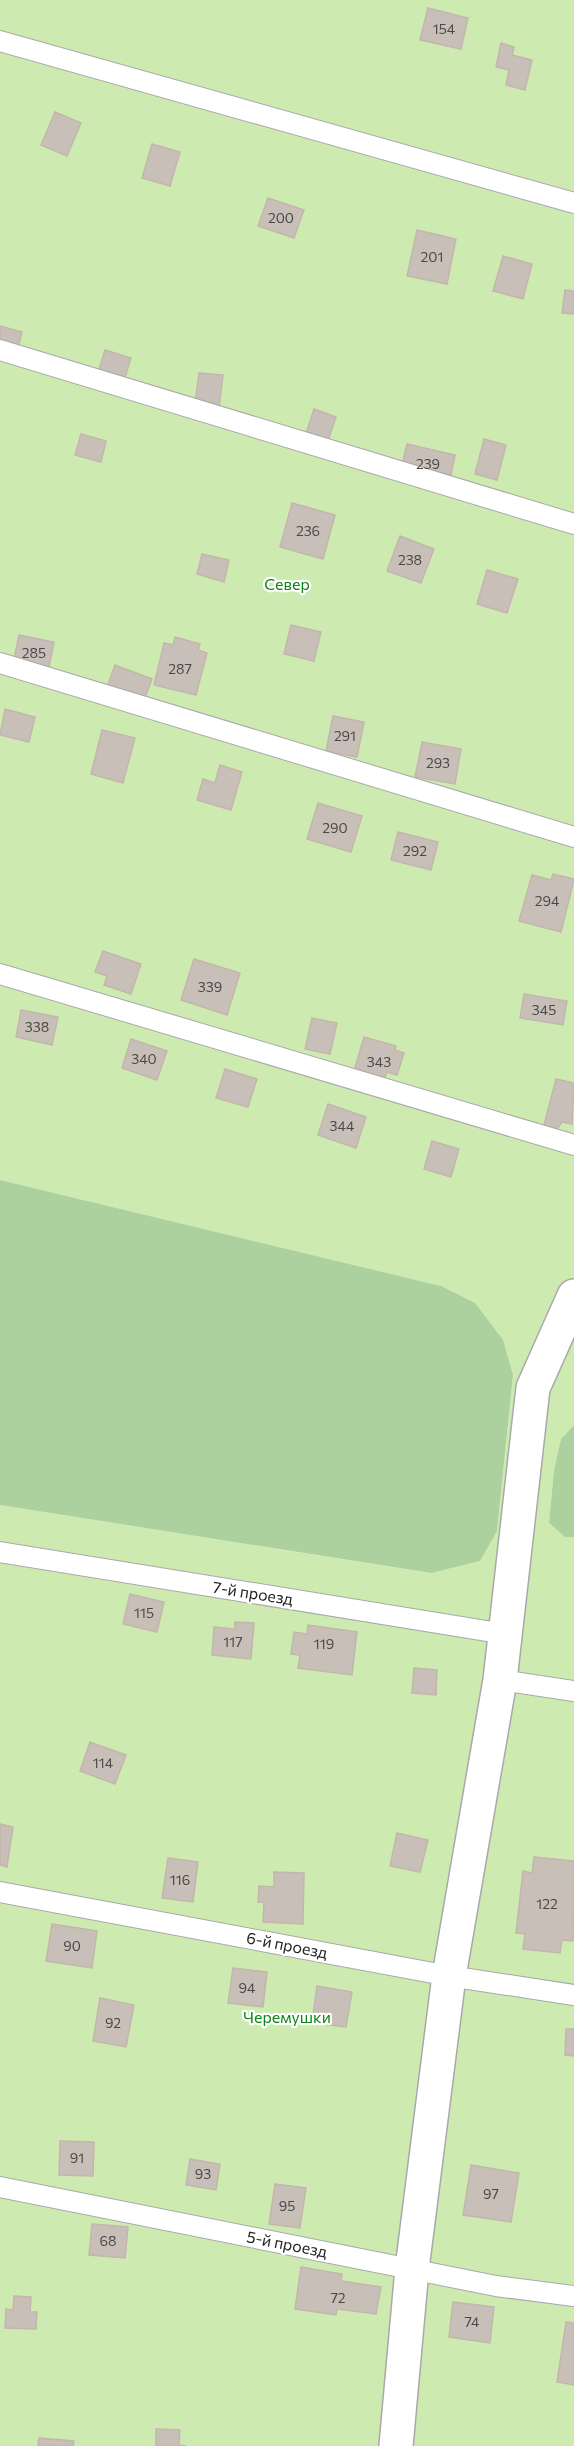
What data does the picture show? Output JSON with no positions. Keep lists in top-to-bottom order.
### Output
{
  "streets": {
    "lane": ["7-й проезд", "6-й проезд", "5-й проезд"]
  },
  "parks": ["Север", "Черемушки"],
  "house_numbers": [
    "154",
    "200",
    "201",
    "239",
    "236",
    "238",
    "285",
    "287",
    "291",
    "293",
    "290",
    "292",
    "294",
    "339",
    "345",
    "338",
    "340",
    "343",
    "344",
    "115",
    "117",
    "119",
    "114",
    "116",
    "122",
    "90",
    "94",
    "92",
    "91",
    "93",
    "97",
    "95",
    "68",
    "72",
    "74"
  ]
}
